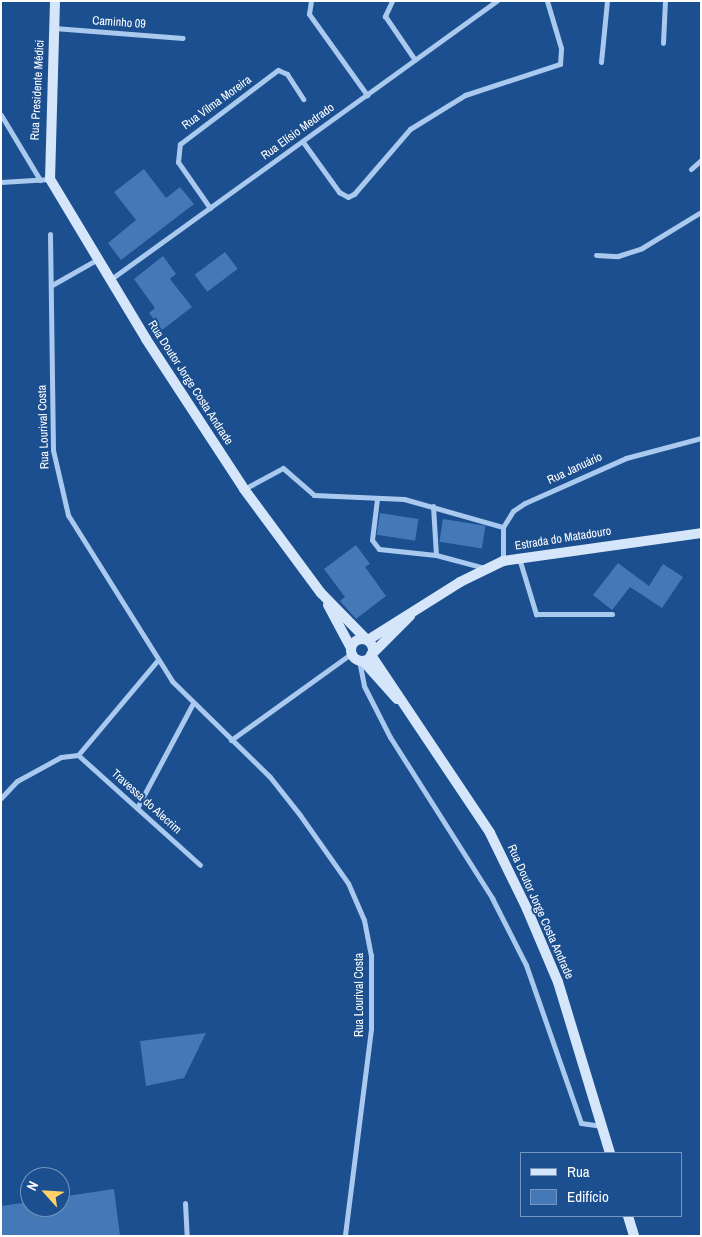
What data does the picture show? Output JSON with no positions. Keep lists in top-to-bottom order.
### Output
{
  "streets": {
    "main road": ["Rua Presidente Médici", "Rua Doutor Jorge Costa Andrade", "Estrada do Matadouro"],
    "street": [
      "Caminho 09",
      "Rua Vilma Moreira",
      "Rua Elísio Medrado",
      "Rua Lourival Costa",
      "Rua Januário",
      "Travessa do Alecrim"
    ]
  },
  "crossings": [
    ["Caminho 09", "Rua Presidente Médici"],
    ["Rua Presidente Médici", "Rua Doutor Jorge Costa Andrade"],
    ["Rua Vilma Moreira", "Rua Elísio Medrado"],
    ["Rua Elísio Medrado", "Rua Doutor Jorge Costa Andrade"],
    ["Rua Doutor Jorge Costa Andrade", "Estrada do Matadouro"]
  ],
  "legend": ["Rua", "Edifício"],
  "north": "top left"
}
